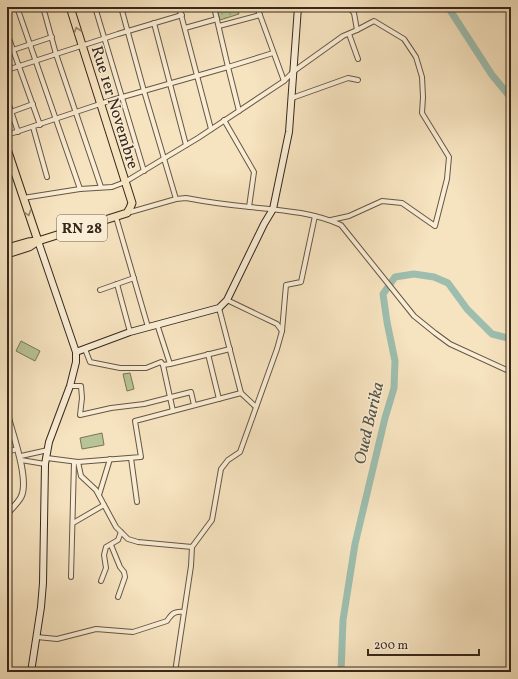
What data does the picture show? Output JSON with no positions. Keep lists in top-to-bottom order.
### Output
{
  "streets": {
    "main road": ["Rue 1er Novembre", "RN 28"]
  },
  "crossings": [
    ["Rue 1er Novembre", "RN 28"]
  ],
  "water": ["Oued Barika"],
  "scale_bar": "200 m"
}
